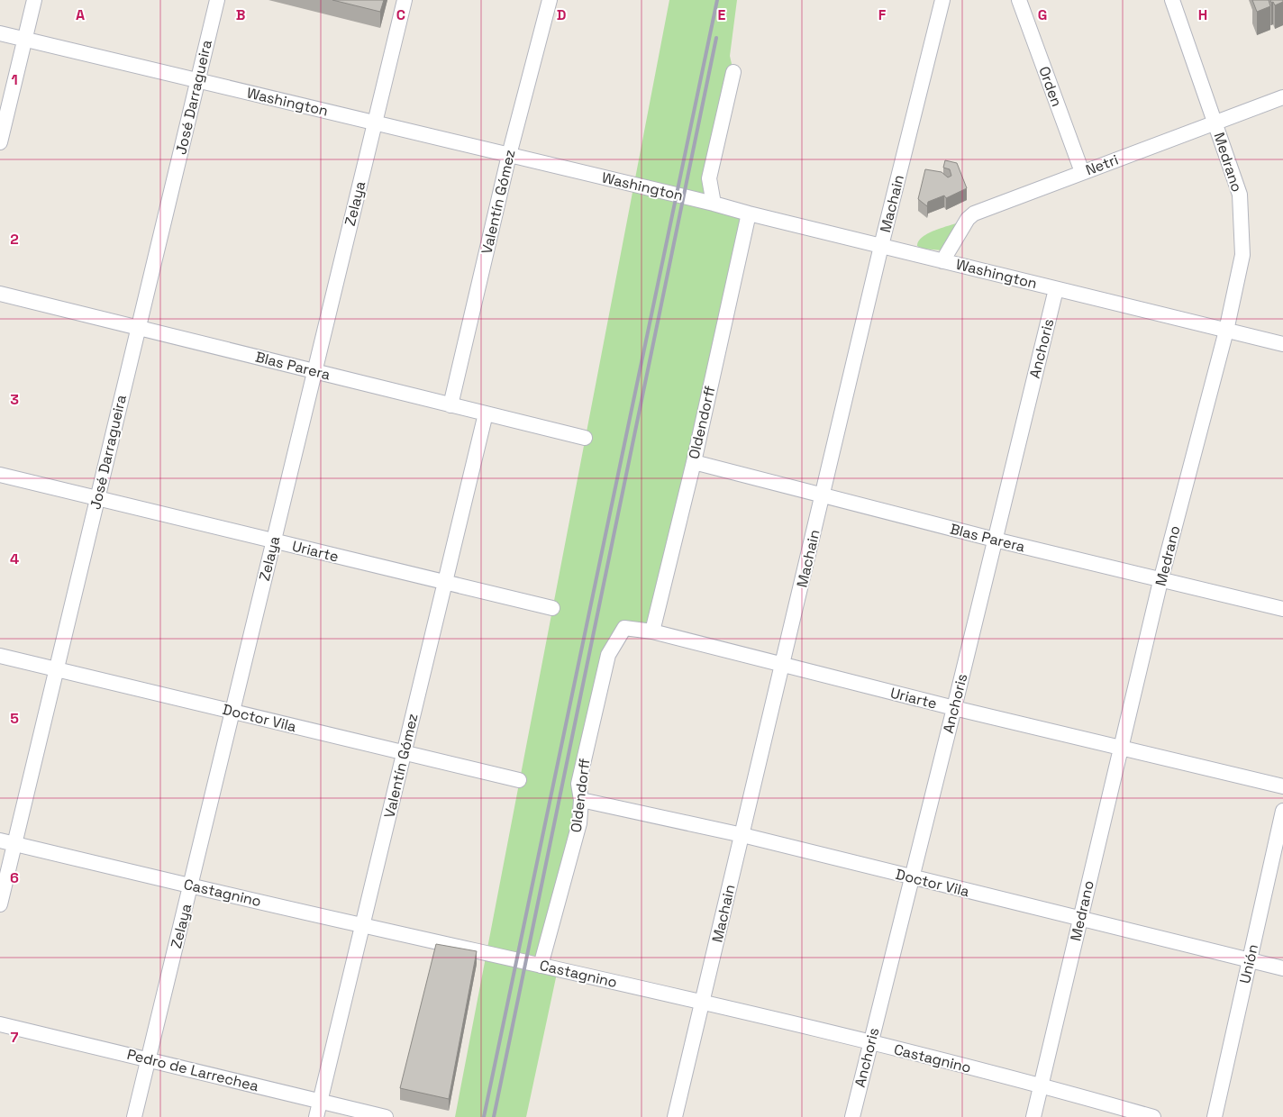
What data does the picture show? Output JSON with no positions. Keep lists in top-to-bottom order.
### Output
{
  "streets": {
    "street": [
      "Orden",
      "José Darragueira",
      "Washington",
      "Medrano",
      "Netri",
      "Valentín Gómez",
      "Zelaya",
      "Machain",
      "Anchoris",
      "Blas Parera",
      "Oldendorff",
      "Uriarte",
      "Doctor Vila",
      "Castagnino",
      "Unión",
      "Pedro de Larrechea"
    ]
  },
  "crossings": [
    ["Orden", "Netri"],
    ["José Darragueira", "Washington"],
    ["José Darragueira", "Blas Parera"],
    ["José Darragueira", "Uriarte"],
    ["José Darragueira", "Doctor Vila"],
    ["José Darragueira", "Castagnino"],
    ["Washington", "Medrano"],
    ["Washington", "Netri"],
    ["Washington", "Valentín Gómez"],
    ["Washington", "Zelaya"],
    ["Washington", "Machain"],
    ["Washington", "Anchoris"],
    ["Washington", "Oldendorff"],
    ["Medrano", "Netri"],
    ["Medrano", "Blas Parera"],
    ["Medrano", "Uriarte"],
    ["Medrano", "Doctor Vila"],
    ["Medrano", "Castagnino"],
    ["Valentín Gómez", "Blas Parera"],
    ["Valentín Gómez", "Uriarte"],
    ["Valentín Gómez", "Doctor Vila"],
    ["Valentín Gómez", "Castagnino"],
    ["Valentín Gómez", "Pedro de Larrechea"],
    ["Zelaya", "Blas Parera"],
    ["Zelaya", "Uriarte"],
    ["Zelaya", "Doctor Vila"],
    ["Zelaya", "Castagnino"],
    ["Zelaya", "Pedro de Larrechea"],
    ["Machain", "Blas Parera"],
    ["Machain", "Uriarte"],
    ["Machain", "Doctor Vila"],
    ["Machain", "Castagnino"],
    ["Anchoris", "Blas Parera"],
    ["Anchoris", "Uriarte"],
    ["Anchoris", "Doctor Vila"],
    ["Anchoris", "Castagnino"],
    ["Blas Parera", "Oldendorff"],
    ["Oldendorff", "Uriarte"],
    ["Oldendorff", "Doctor Vila"],
    ["Oldendorff", "Castagnino"],
    ["Doctor Vila", "Unión"]
  ],
  "grid": {
    "columns": [
      "A",
      "B",
      "C",
      "D",
      "E",
      "F",
      "G",
      "H"
    ],
    "rows": [
      "1",
      "2",
      "3",
      "4",
      "5",
      "6",
      "7"
    ]
  }
}
